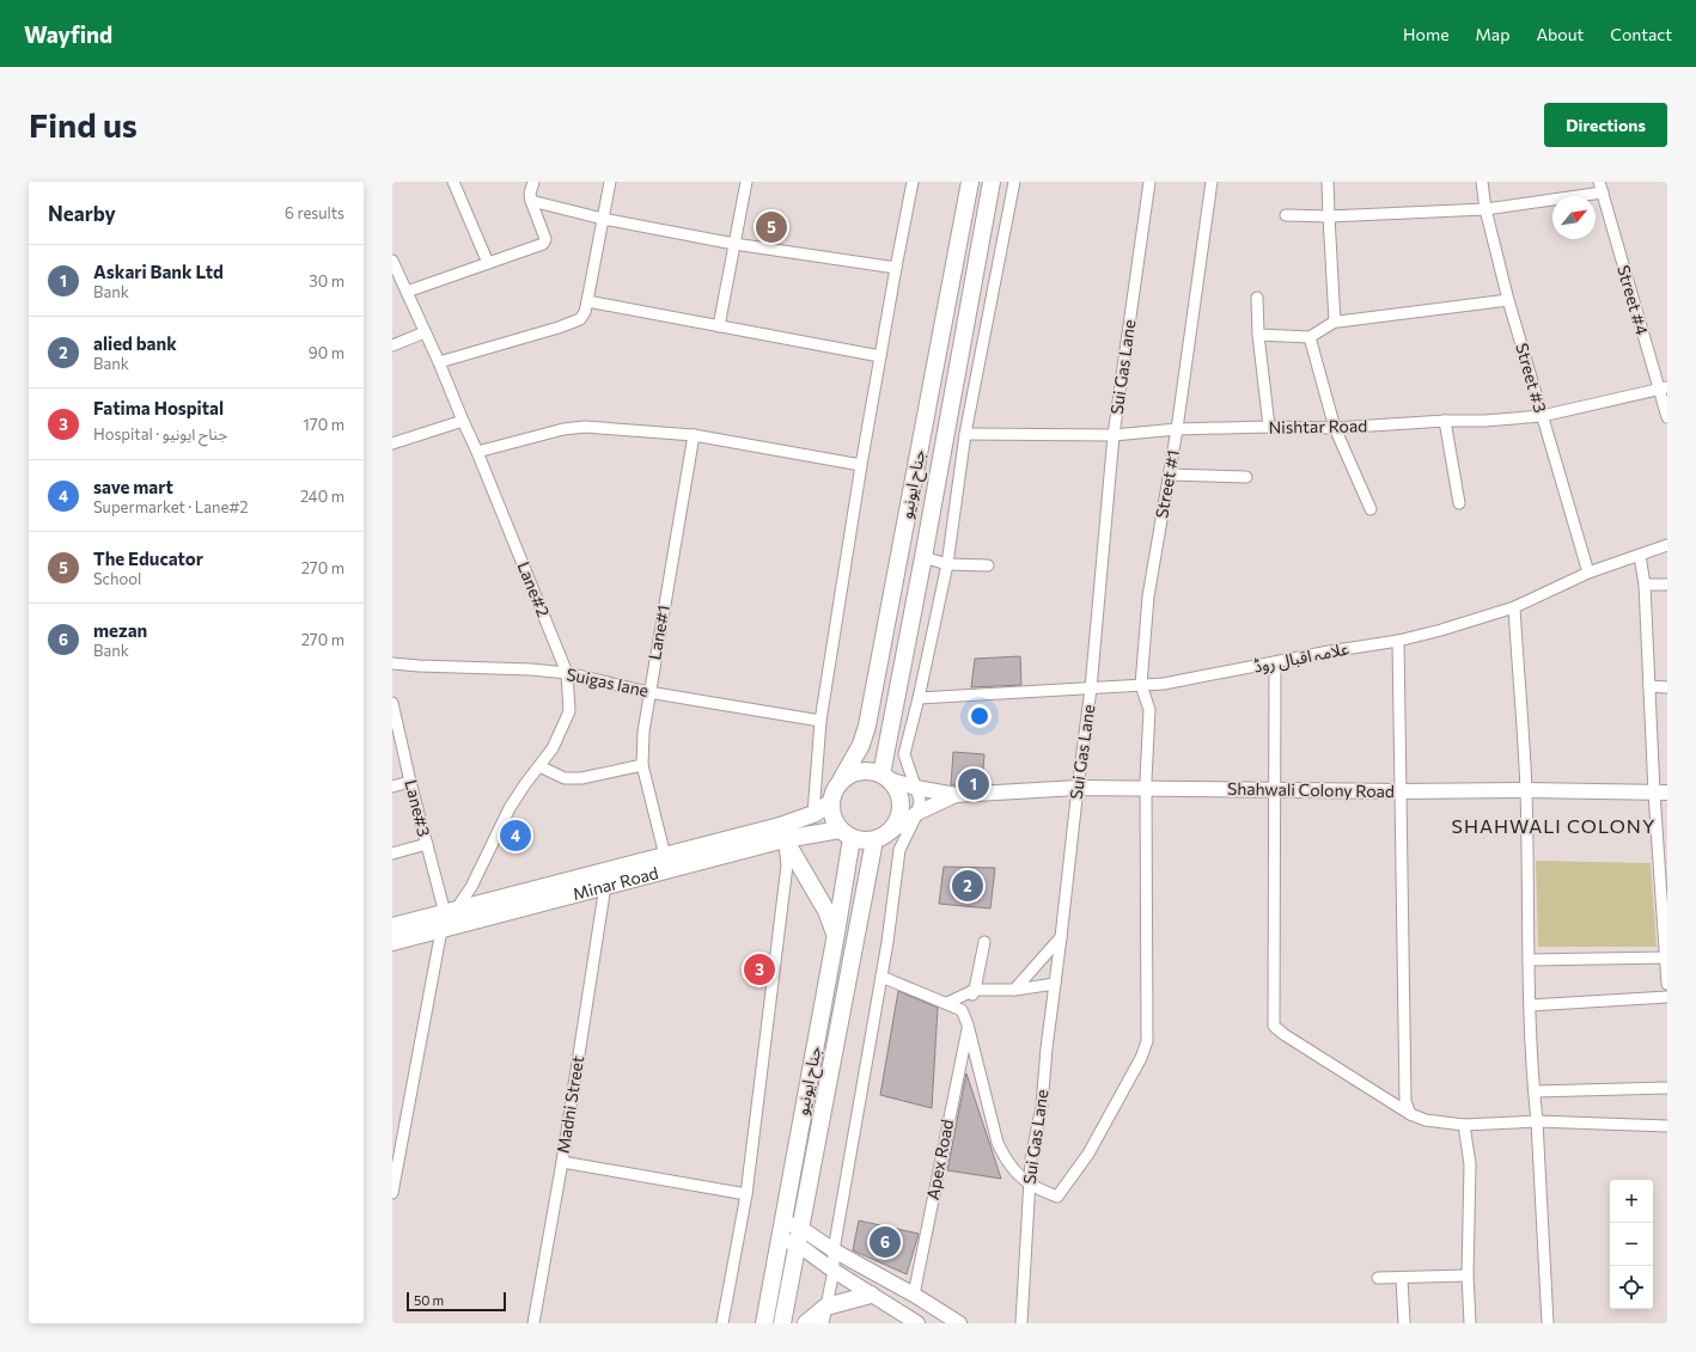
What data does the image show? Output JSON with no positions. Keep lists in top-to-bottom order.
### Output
{
  "streets": {
    "main road": ["جناح ایونیو", "Shahwali Colony Road", "Minar Road"],
    "street": [
      "Street #4",
      "Sui Gas Lane",
      "Street #3",
      "Nishtar Road",
      "Street #1",
      "Lane#2",
      "Lane#1",
      "علامہ اقبال روڈ",
      "Suigas lane",
      "Lane#3",
      "Madni Street",
      "Apex Road"
    ]
  },
  "crossings": [
    ["Street #4", "Nishtar Road"],
    ["Sui Gas Lane", "Nishtar Road"],
    ["Sui Gas Lane", "Street #1"],
    ["Sui Gas Lane", "علامہ اقبال روڈ"],
    ["Sui Gas Lane", "Shahwali Colony Road"],
    ["Street #3", "Nishtar Road"],
    ["Street #3", "علامہ اقبال روڈ"],
    ["Nishtar Road", "Street #1"],
    ["جناح ایونیو", "Shahwali Colony Road"],
    ["جناح ایونیو", "Minar Road"],
    ["Street #1", "علامہ اقبال روڈ"],
    ["Street #1", "Shahwali Colony Road"],
    ["Lane#2", "Suigas lane"],
    ["Lane#2", "Lane#3"],
    ["Lane#2", "Minar Road"],
    ["Lane#1", "Suigas lane"],
    ["Lane#1", "Minar Road"],
    ["Shahwali Colony Road", "Minar Road"],
    ["Lane#3", "Minar Road"],
    ["Minar Road", "Madni Street"]
  ],
  "districts": ["SHAHWALI COLONY"],
  "scale_bar": "50 m",
  "north": "top right",
  "page": {
    "header": "Wayfind",
    "nav": [
      "Home",
      "Map",
      "About",
      "Contact"
    ],
    "buttons": "Directions",
    "title": "Find us",
    "heading": ["Nearby", "6 results"],
    "pins": [
      "5",
      "1",
      "4",
      "2",
      "3",
      "6"
    ],
    "list": [
      {
        "mark": "1",
        "name": "Askari Bank Ltd",
        "note": "Bank",
        "value": "30 m"
      },
      {
        "mark": "2",
        "name": "alied bank",
        "note": "Bank",
        "value": "90 m"
      },
      {
        "mark": "3",
        "name": "Fatima Hospital",
        "note": "Hospital · جناح ایونیو",
        "value": "170 m"
      },
      {
        "mark": "4",
        "name": "save mart",
        "note": "Supermarket · Lane#2",
        "value": "240 m"
      },
      {
        "mark": "5",
        "name": "The Educator",
        "note": "School",
        "value": "270 m"
      },
      {
        "mark": "6",
        "name": "mezan",
        "note": "Bank",
        "value": "270 m"
      }
    ],
    "map_buttons": ["+", "−"],
    "scale": "50 m"
  }
}
